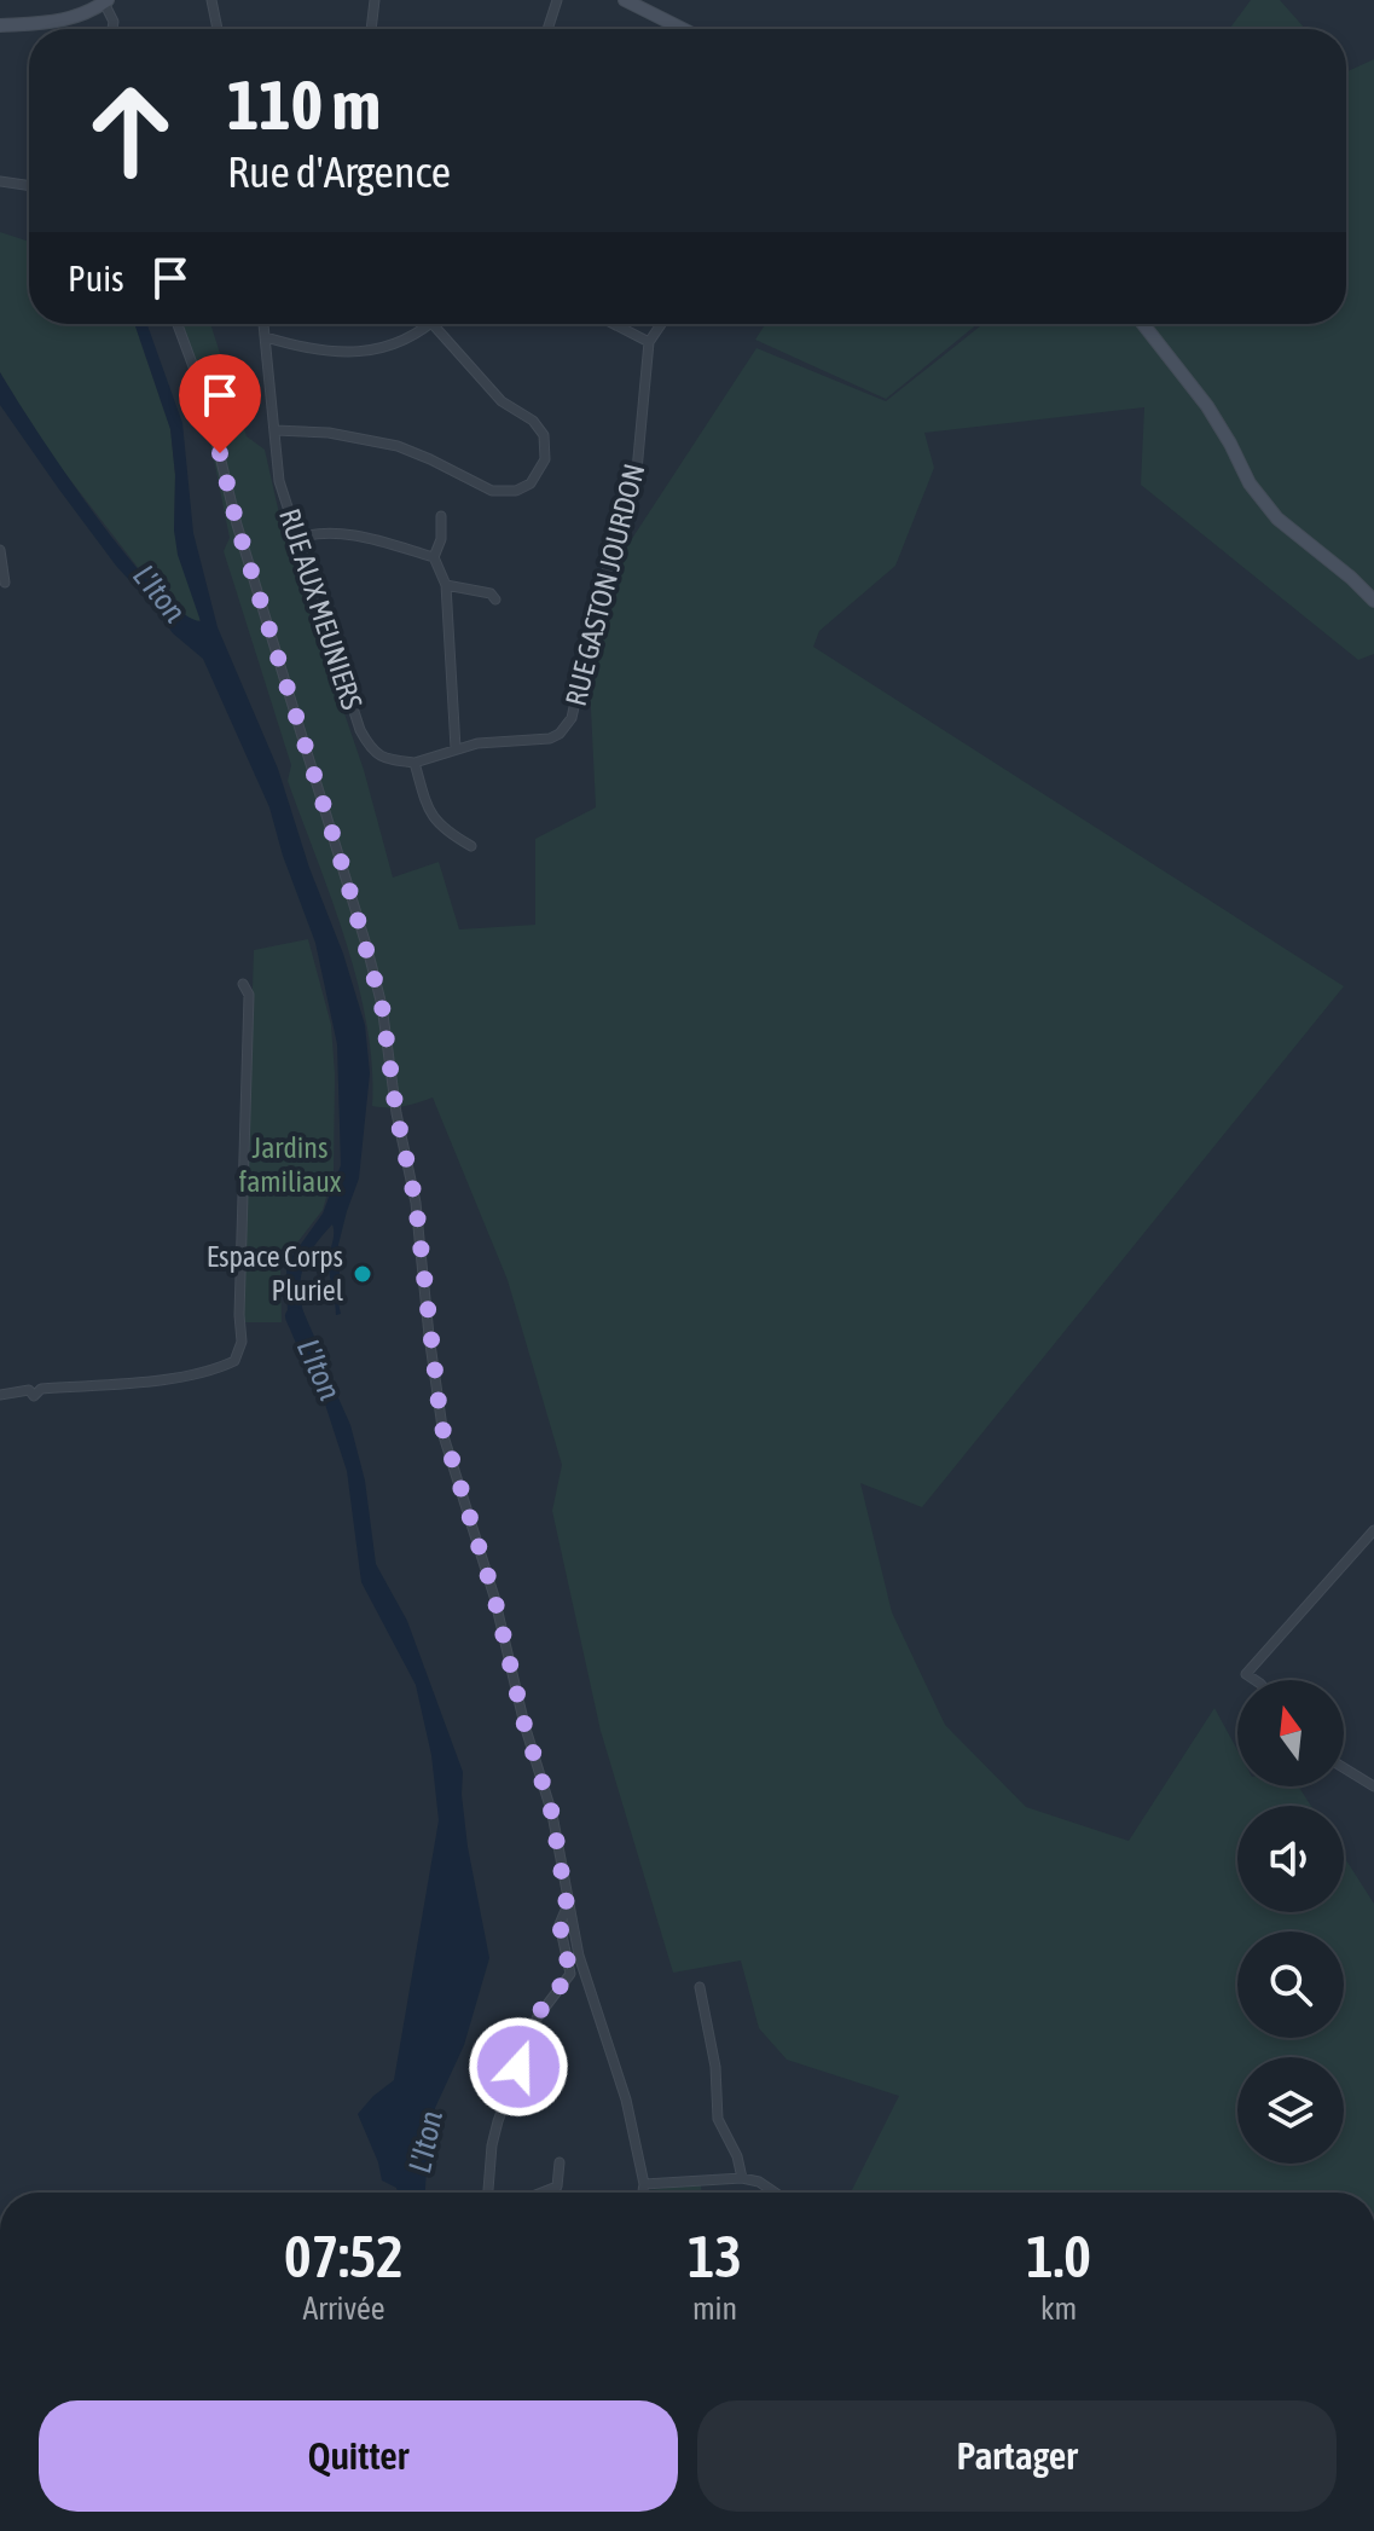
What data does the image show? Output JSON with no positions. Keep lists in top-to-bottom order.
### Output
{
  "streets": {
    "street": ["RUE GASTON JOURDON", "RUE AUX MEUNIERS"]
  },
  "crossings": [
    ["RUE GASTON JOURDON", "RUE AUX MEUNIERS"]
  ],
  "water": ["L'Iton"],
  "parks": ["Jardins familiaux"],
  "places": ["Espace Corps Pluriel"],
  "north": "top",
  "page": {
    "turn": ["110 m", "Rue d'Argence"],
    "then": "Puis",
    "eta": [
      "07:52",
      "Arrivée",
      "13",
      "min",
      "1.0",
      "km"
    ],
    "buttons": ["Quitter", "Partager"]
  }
}
